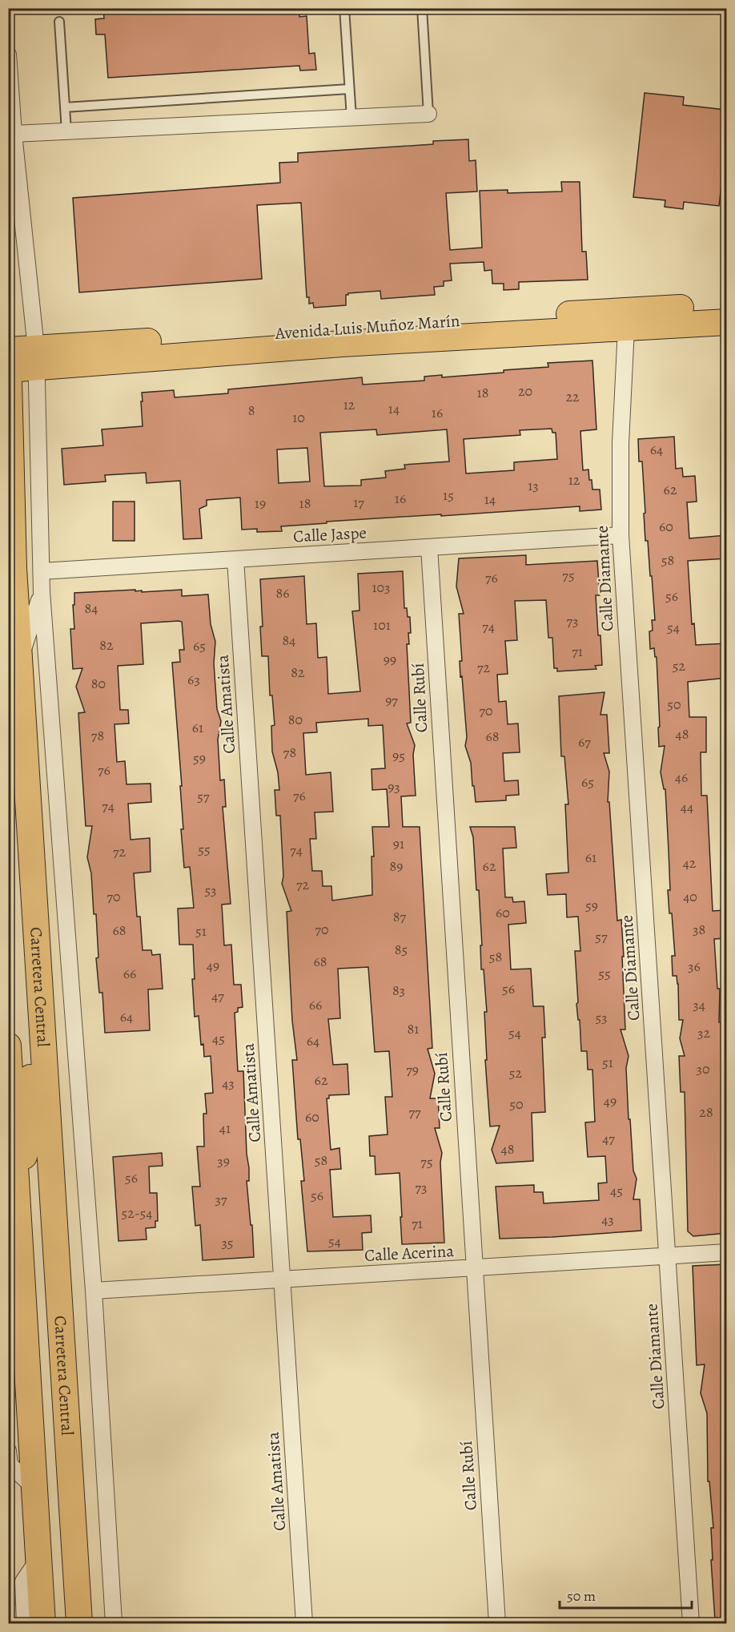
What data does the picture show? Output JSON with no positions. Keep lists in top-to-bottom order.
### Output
{
  "streets": {
    "main road": ["Avenida Luis Muñoz Marín", "Carretera Central"],
    "street": [
      "Calle Jaspe",
      "Calle Diamante",
      "Calle Rubí",
      "Calle Amatista",
      "Calle Acerina"
    ]
  },
  "crossings": [
    ["Avenida Luis Muñoz Marín", "Calle Diamante"],
    ["Avenida Luis Muñoz Marín", "Carretera Central"],
    ["Calle Jaspe", "Calle Diamante"],
    ["Calle Jaspe", "Calle Rubí"],
    ["Calle Jaspe", "Calle Amatista"],
    ["Calle Diamante", "Calle Acerina"],
    ["Calle Rubí", "Calle Acerina"],
    ["Calle Amatista", "Calle Acerina"]
  ],
  "house_numbers": [
    "20",
    "18",
    "22",
    "12",
    "14",
    "8",
    "16",
    "10",
    "64",
    "12",
    "13",
    "62",
    "15",
    "16",
    "14",
    "17",
    "19",
    "18",
    "60",
    "58",
    "75",
    "76",
    "103",
    "86",
    "56",
    "84",
    "73",
    "101",
    "74",
    "54",
    "84",
    "82",
    "65",
    "71",
    "99",
    "52",
    "72",
    "82",
    "63",
    "80",
    "97",
    "50",
    "70",
    "80",
    "61",
    "48",
    "78",
    "68",
    "67",
    "78",
    "95",
    "59",
    "76",
    "46",
    "65",
    "93",
    "76",
    "57",
    "74",
    "44",
    "91",
    "55",
    "74",
    "72",
    "61",
    "42",
    "89",
    "62",
    "72",
    "53",
    "70",
    "40",
    "59",
    "60",
    "87",
    "70",
    "38",
    "68",
    "51",
    "57",
    "85",
    "58",
    "68",
    "49",
    "36",
    "66",
    "55",
    "56",
    "83",
    "47",
    "66",
    "34",
    "64",
    "53",
    "81",
    "54",
    "32",
    "45",
    "64",
    "51",
    "30",
    "79",
    "52",
    "62",
    "43",
    "49",
    "50",
    "77",
    "28",
    "60",
    "41",
    "47",
    "48",
    "58",
    "39",
    "75",
    "56",
    "73",
    "45",
    "56",
    "37",
    "52-54",
    "43",
    "71",
    "54",
    "35"
  ],
  "scale_bar": "50 m"
}
